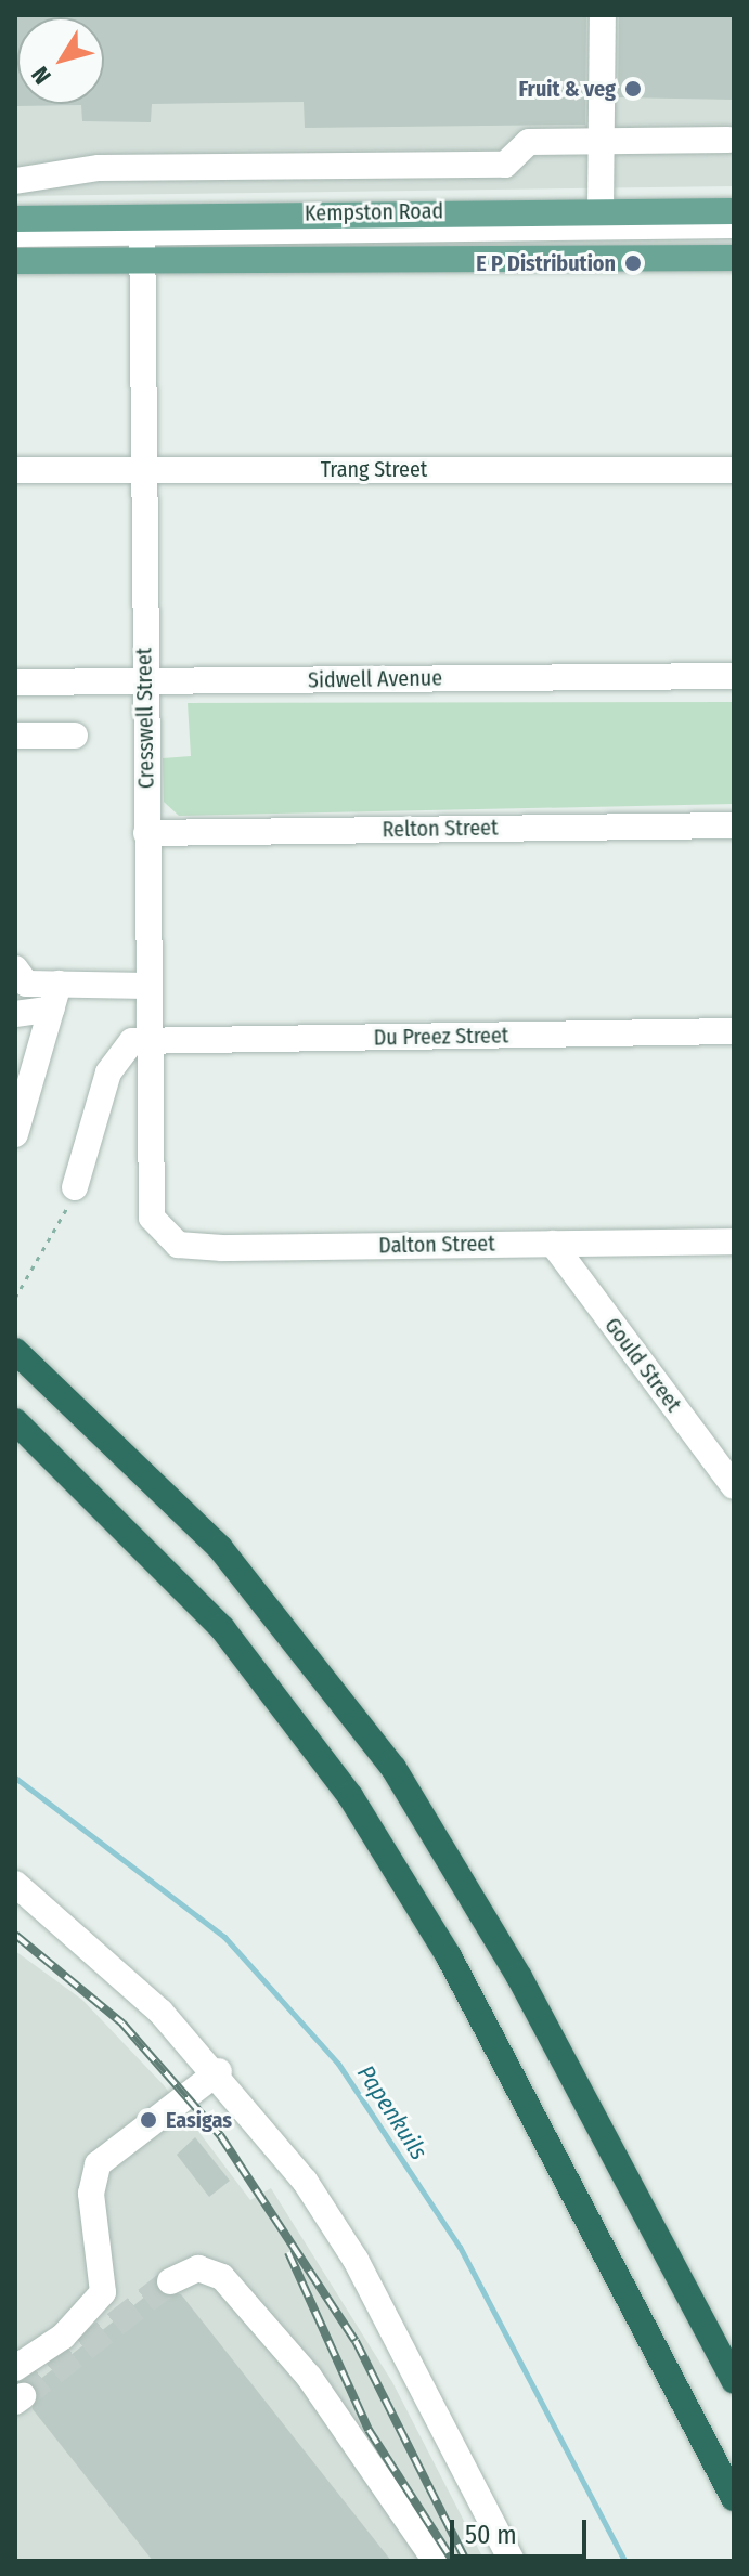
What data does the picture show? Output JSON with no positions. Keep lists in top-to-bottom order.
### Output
{
  "streets": {
    "main road": ["Kempston Road"],
    "street": [
      "Trang Street",
      "Sidwell Avenue",
      "Cresswell Street",
      "Relton Street",
      "Du Preez Street",
      "Dalton Street",
      "Gould Street"
    ]
  },
  "crossings": [
    ["Kempston Road", "Cresswell Street"],
    ["Trang Street", "Cresswell Street"],
    ["Sidwell Avenue", "Cresswell Street"],
    ["Cresswell Street", "Relton Street"],
    ["Cresswell Street", "Du Preez Street"],
    ["Cresswell Street", "Dalton Street"],
    ["Dalton Street", "Gould Street"]
  ],
  "water": ["Papenkuils"],
  "places": ["Fruit & veg", "E P Distribution", "Easigas"],
  "scale_bar": "50 m",
  "north": "bottom left"
}
